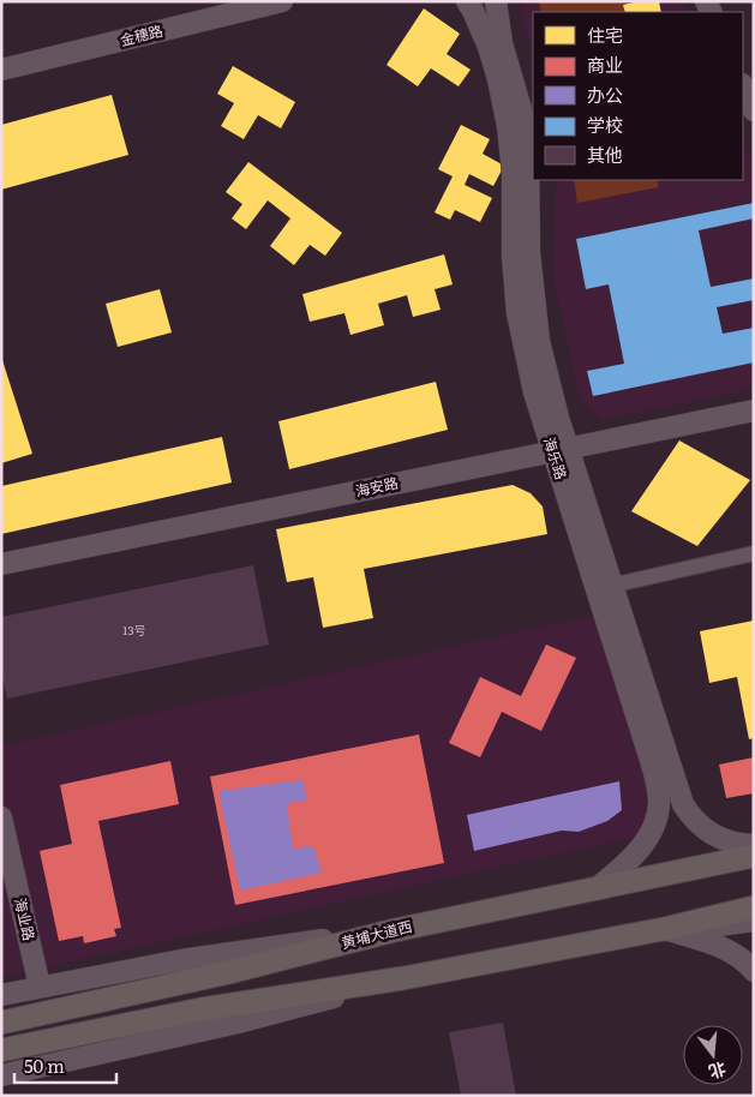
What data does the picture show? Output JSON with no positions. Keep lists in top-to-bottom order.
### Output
{
  "streets": {
    "main road": ["黄埔大道西"],
    "street": [
      "金穗路",
      "海乐路",
      "海安路",
      "海业路"
    ]
  },
  "crossings": [
    ["海乐路", "海安路"],
    ["海乐路", "黄埔大道西"]
  ],
  "house_numbers": ["13号"],
  "legend": [
    "住宅",
    "商业",
    "办公",
    "学校",
    "其他"
  ],
  "scale_bar": "50 m",
  "north": "bottom"
}
